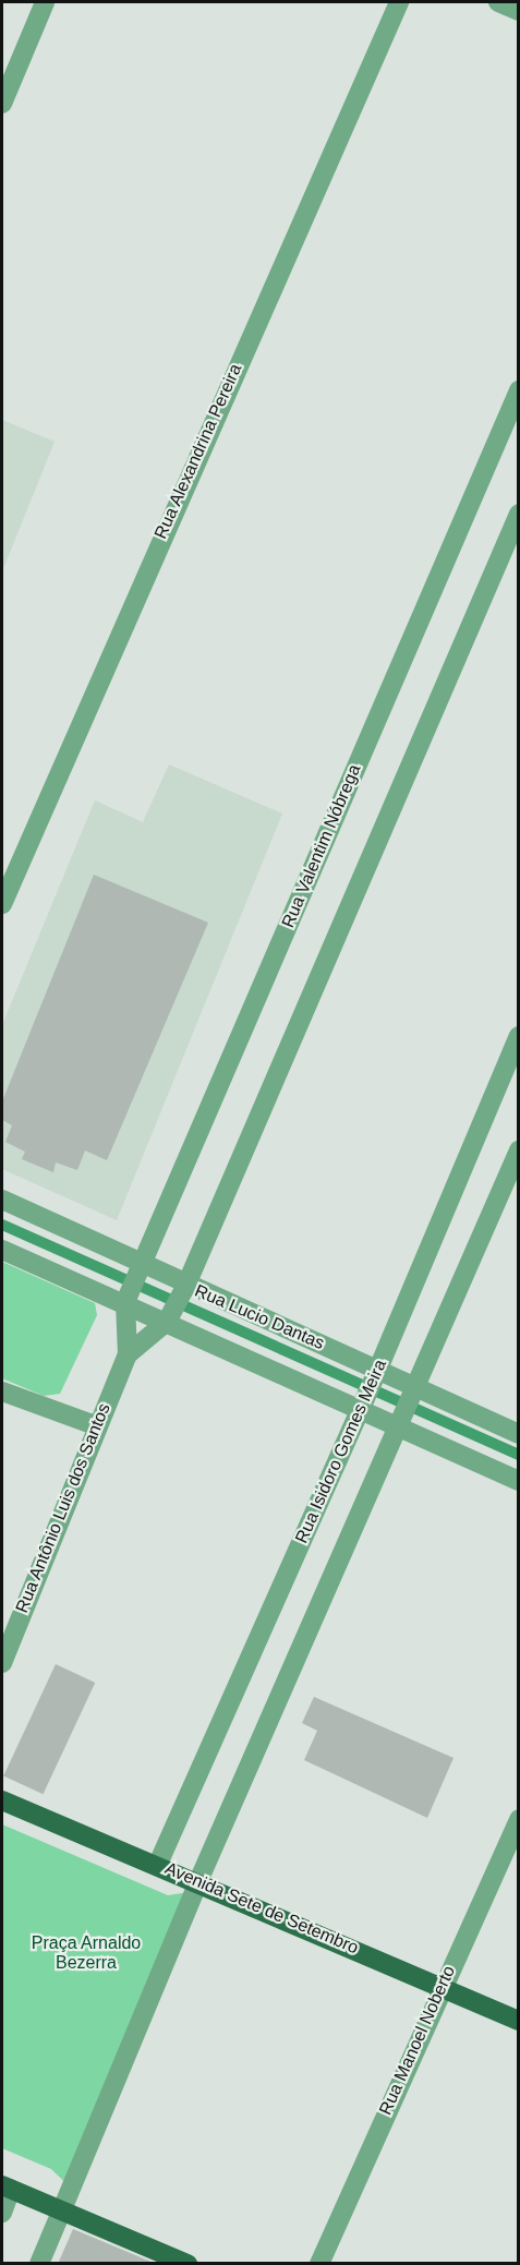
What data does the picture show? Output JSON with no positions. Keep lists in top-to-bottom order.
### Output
{
  "streets": {
    "main road": ["Avenida Sete de Setembro"],
    "street": [
      "Rua Alexandrina Pereira",
      "Rua Valentim Nóbrega",
      "Rua Lucio Dantas",
      "Rua Isidoro Gomes Meira",
      "Rua Antônio Luis dos Santos",
      "Rua Manoel Noberto"
    ]
  },
  "crossings": [
    ["Rua Valentim Nóbrega", "Rua Lucio Dantas"],
    ["Rua Valentim Nóbrega", "Rua Antônio Luis dos Santos"],
    ["Rua Lucio Dantas", "Rua Isidoro Gomes Meira"],
    ["Rua Isidoro Gomes Meira", "Avenida Sete de Setembro"],
    ["Avenida Sete de Setembro", "Rua Manoel Noberto"]
  ],
  "parks": ["Praça Arnaldo Bezerra"]
}
